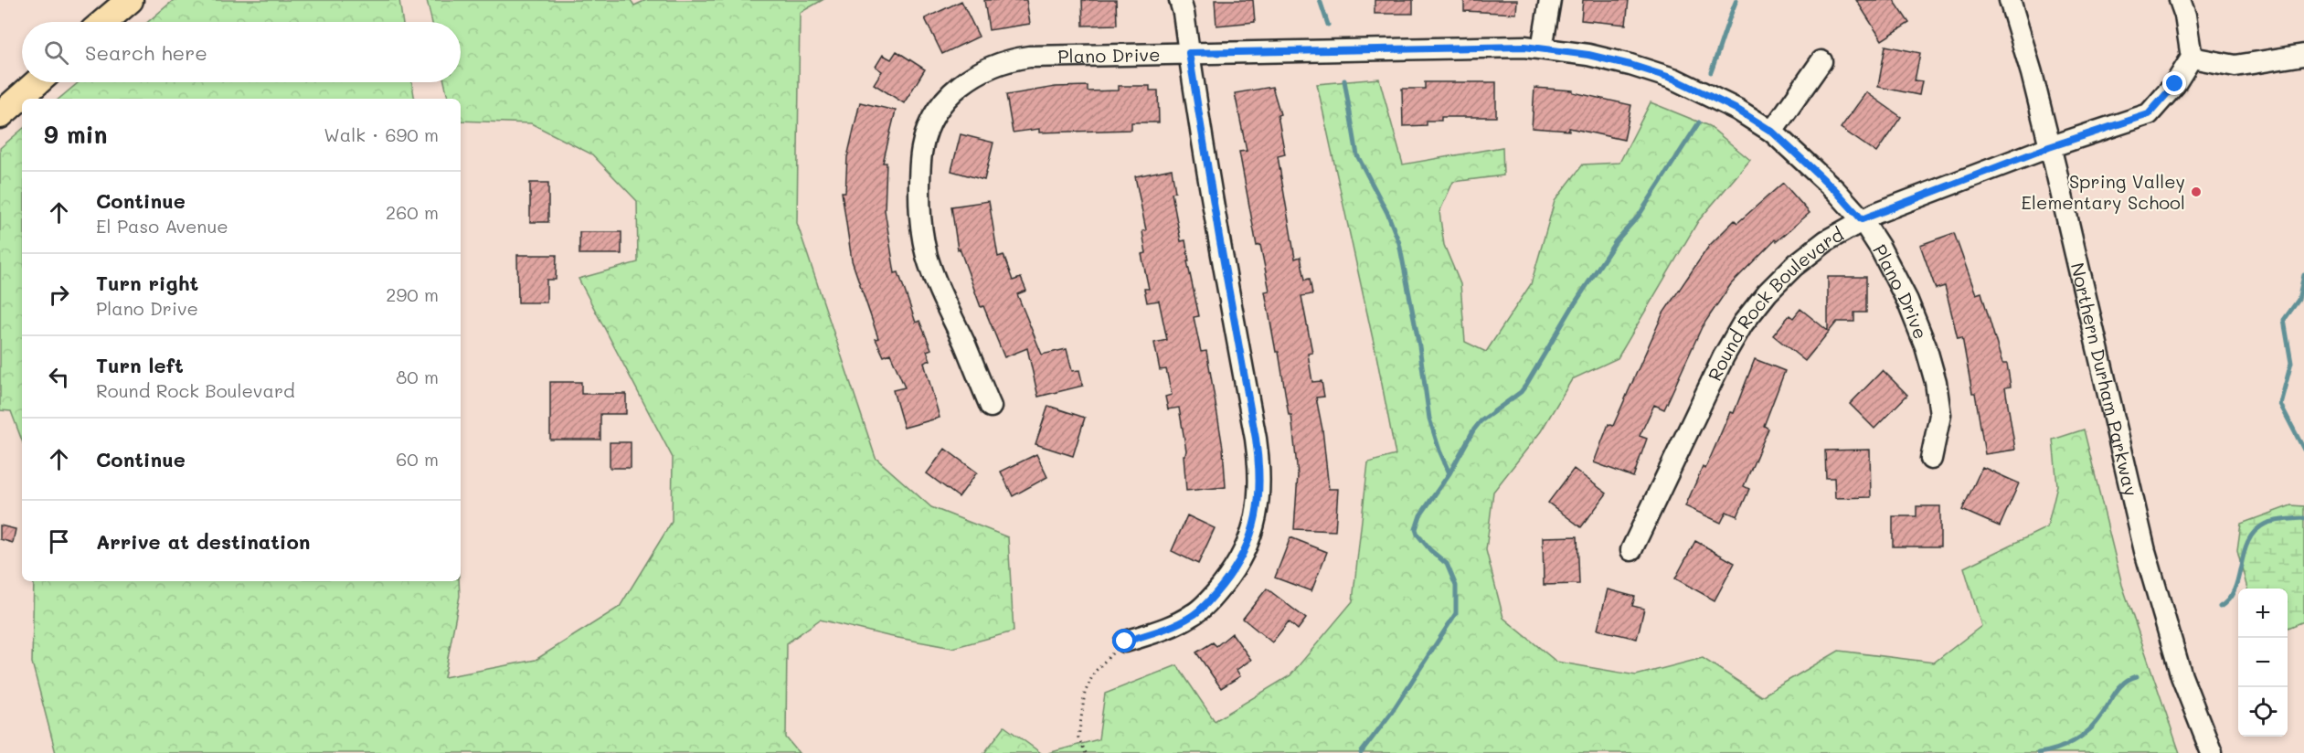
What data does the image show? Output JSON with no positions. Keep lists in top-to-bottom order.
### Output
{
  "streets": {
    "street": ["Plano Drive", "Round Rock Boulevard", "Northern Durham Parkway"]
  },
  "crossings": [
    ["Plano Drive", "Round Rock Boulevard"],
    ["Round Rock Boulevard", "Northern Durham Parkway"]
  ],
  "places": ["Spring Valley Elementary School"],
  "page": {
    "search": "Search here",
    "heading": ["9 min", "Walk · 690 m"],
    "list": [
      ["Continue", "El Paso Avenue", "260 m"],
      ["Turn right", "Plano Drive", "290 m"],
      ["Turn left", "Round Rock Boulevard", "80 m"],
      ["Continue", "60 m"],
      "Arrive at destination"
    ],
    "map_buttons": ["+", "−"]
  }
}
